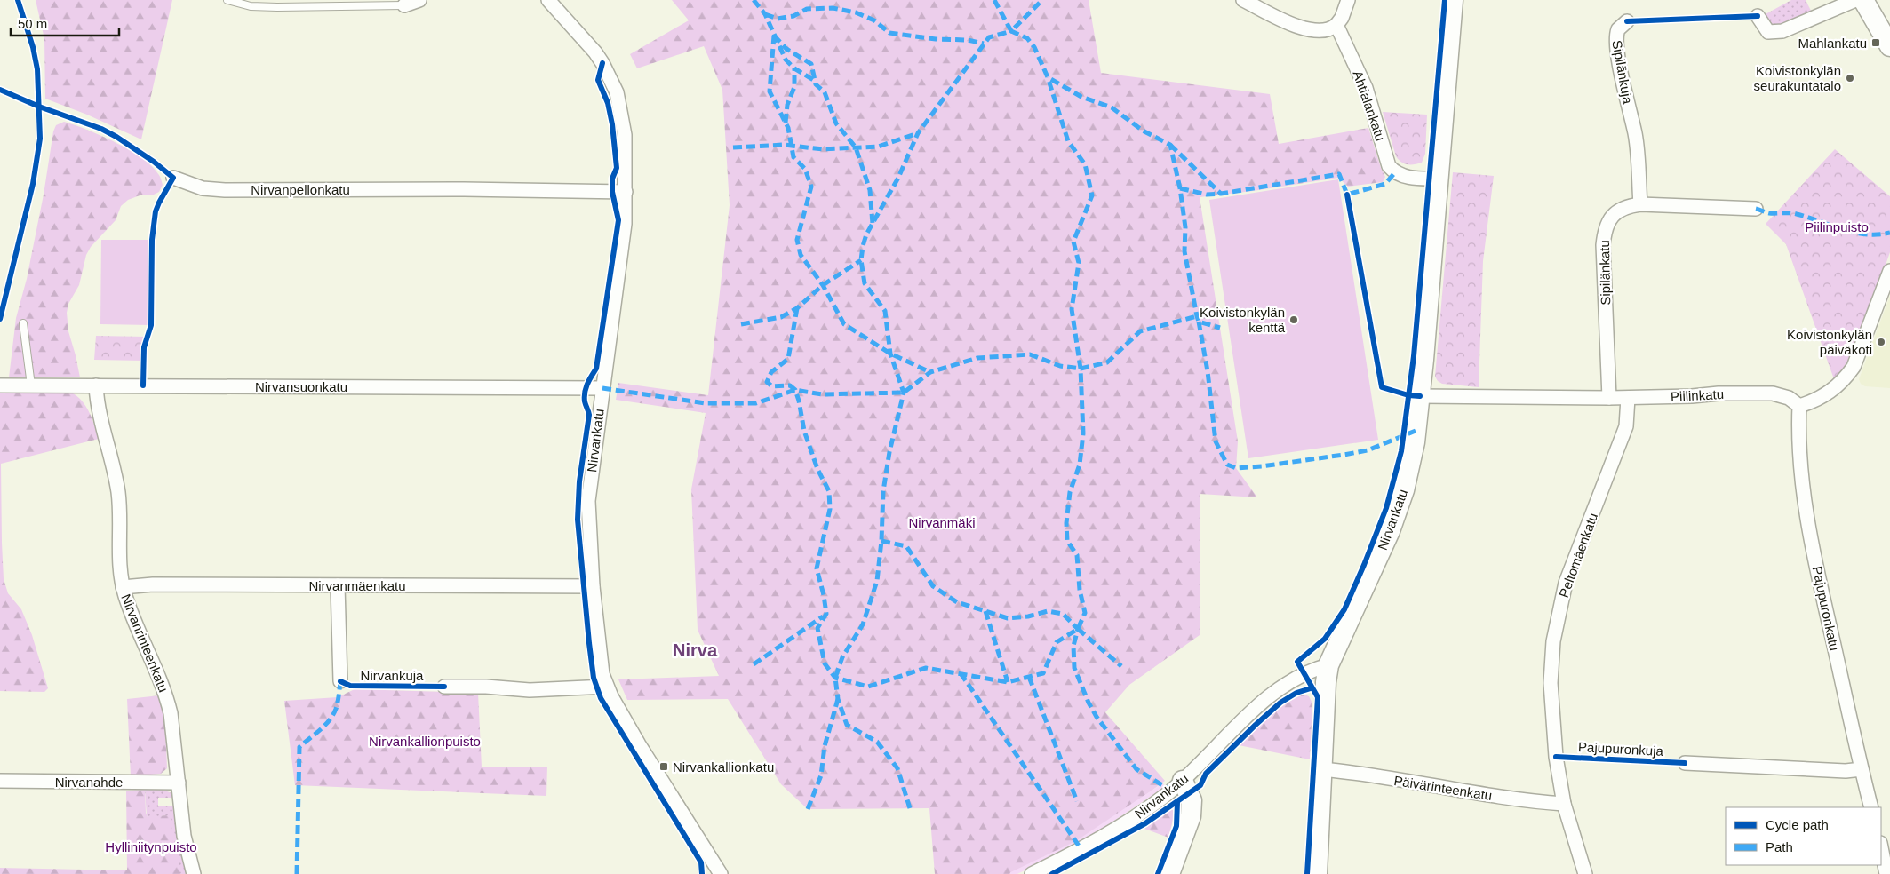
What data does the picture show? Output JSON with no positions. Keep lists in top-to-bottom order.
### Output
{
  "streets": {
    "street": [
      "Sipilänkuja",
      "Ahtialankatu",
      "Nirvanpellonkatu",
      "Sipilänkatu",
      "Nirvansuonkatu",
      "Piilinkatu",
      "Nirvankatu",
      "Peltomäenkatu",
      "Nirvanmäenkatu",
      "Pajupuronkatu",
      "Nirvanrinteenkatu",
      "Nirvankuja",
      "Nirvanahde",
      "Päivärinteenkatu"
    ],
    "cycle path": ["Pajupuronkuja"]
  },
  "crossings": [
    ["Sipilänkuja", "Sipilänkatu"],
    ["Ahtialankatu", "Nirvankatu"],
    ["Nirvanpellonkatu", "Nirvankatu"],
    ["Sipilänkatu", "Piilinkatu"],
    ["Nirvansuonkatu", "Nirvankatu"],
    ["Nirvansuonkatu", "Nirvanrinteenkatu"],
    ["Piilinkatu", "Nirvankatu"],
    ["Piilinkatu", "Peltomäenkatu"],
    ["Piilinkatu", "Pajupuronkatu"],
    ["Nirvankatu", "Nirvanmäenkatu"],
    ["Peltomäenkatu", "Päivärinteenkatu"],
    ["Nirvanmäenkatu", "Nirvanrinteenkatu"],
    ["Nirvanmäenkatu", "Nirvankuja"],
    ["Nirvanrinteenkatu", "Nirvanahde"]
  ],
  "districts": ["Nirva"],
  "parks": [
    "Piilinpuisto",
    "Nirvanmäki",
    "Nirvankallionpuisto",
    "Hylliniitynpuisto"
  ],
  "places": {
    "transit": ["Mahlankatu", "Nirvankallionkatu"],
    "other": ["Koivistonkylän seurakuntatalo", "Koivistonkylän kenttä", "Koivistonkylän päiväkoti"]
  },
  "legend": ["Cycle path", "Path"],
  "scale_bar": "50 m"
}
